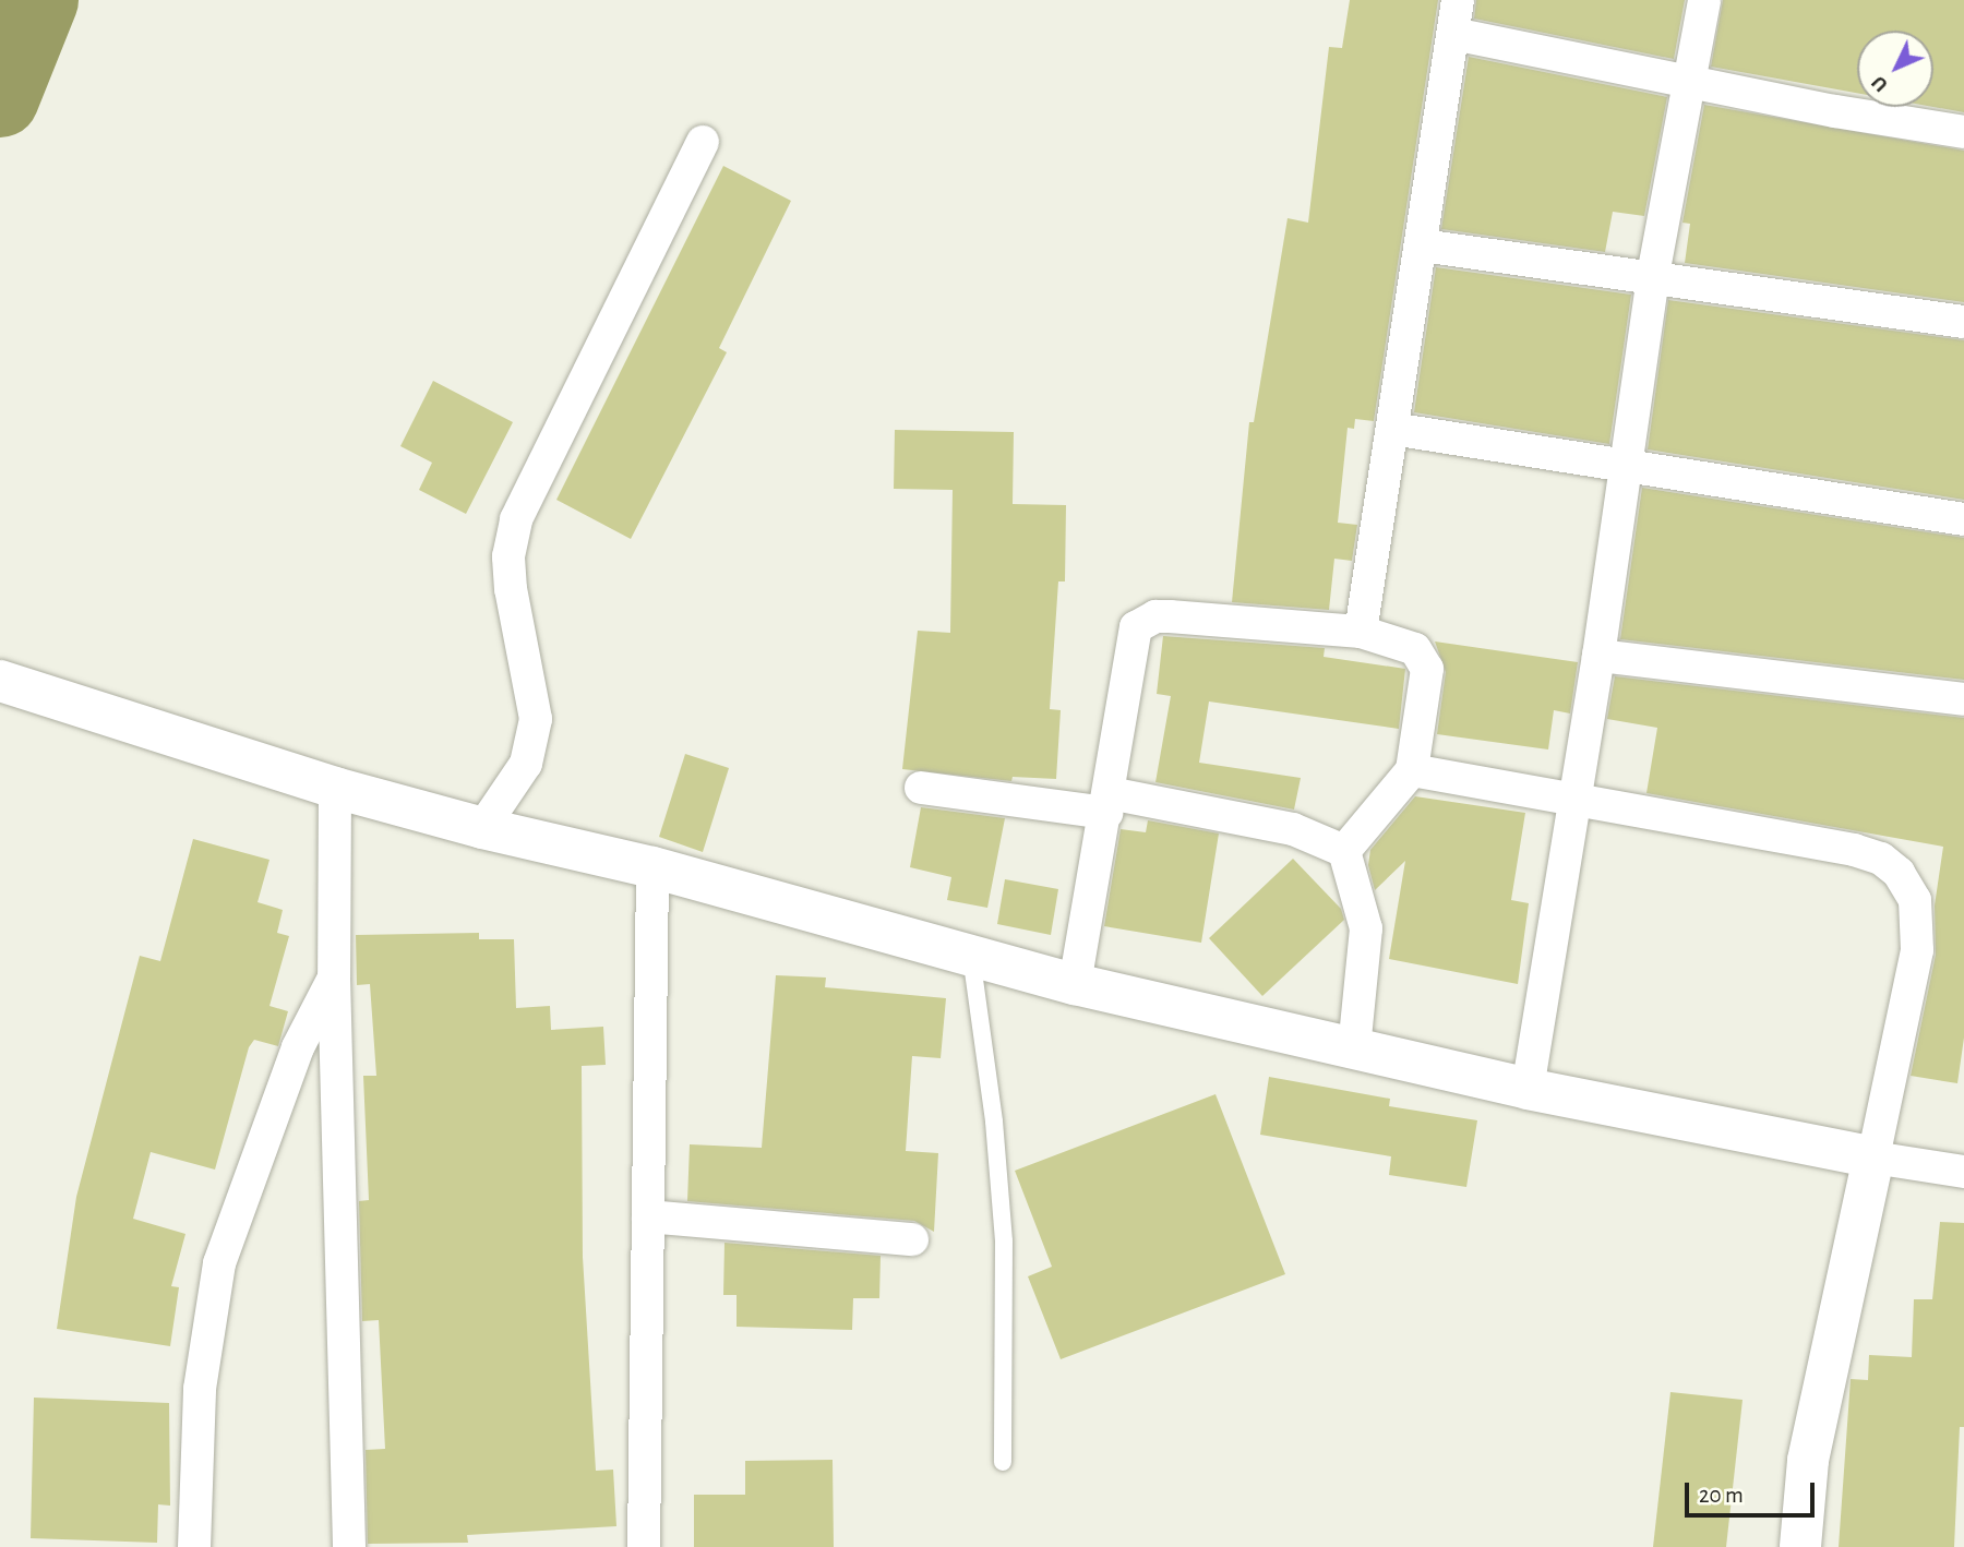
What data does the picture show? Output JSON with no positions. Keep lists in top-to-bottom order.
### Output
{
  "scale_bar": "20 m",
  "north": "bottom left"
}
